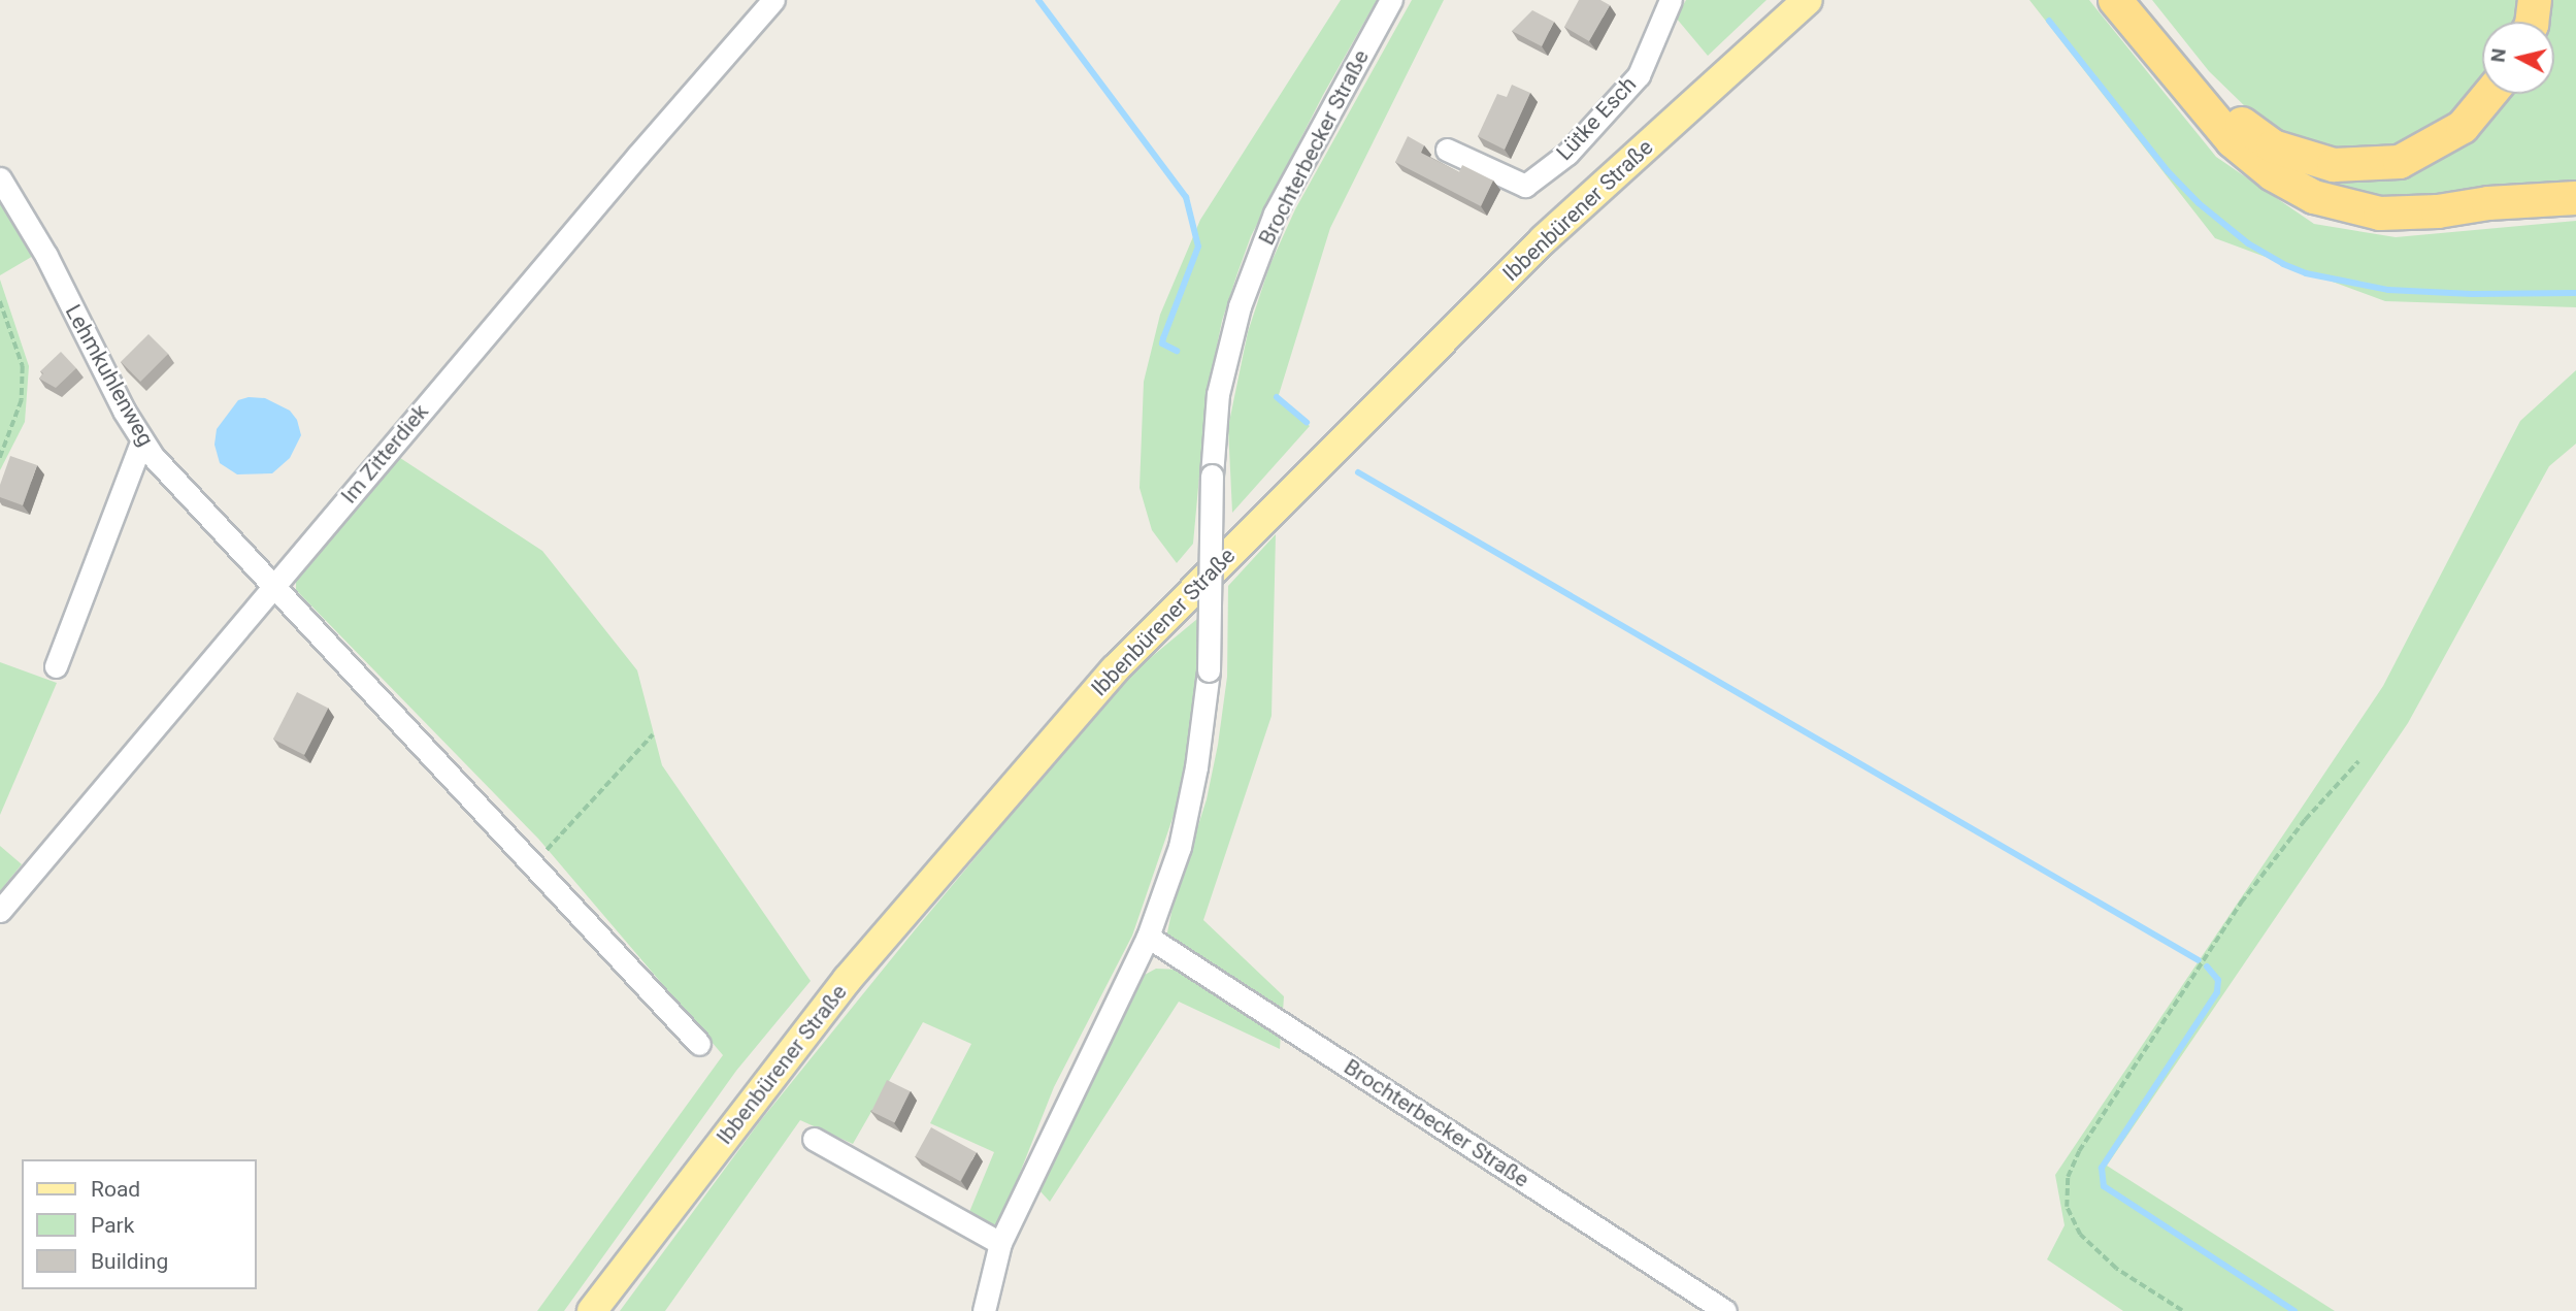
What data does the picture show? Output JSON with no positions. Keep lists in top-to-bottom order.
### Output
{
  "streets": {
    "main road": ["Ibbenbürener Straße"],
    "street": [
      "Lütke Esch",
      "Brochterbecker Straße",
      "Lehmkuhlenweg",
      "Im Zitterdiek"
    ]
  },
  "crossings": [
    ["Lehmkuhlenweg", "Im Zitterdiek"]
  ],
  "legend": ["Road", "Park", "Building"],
  "north": "left"
}
